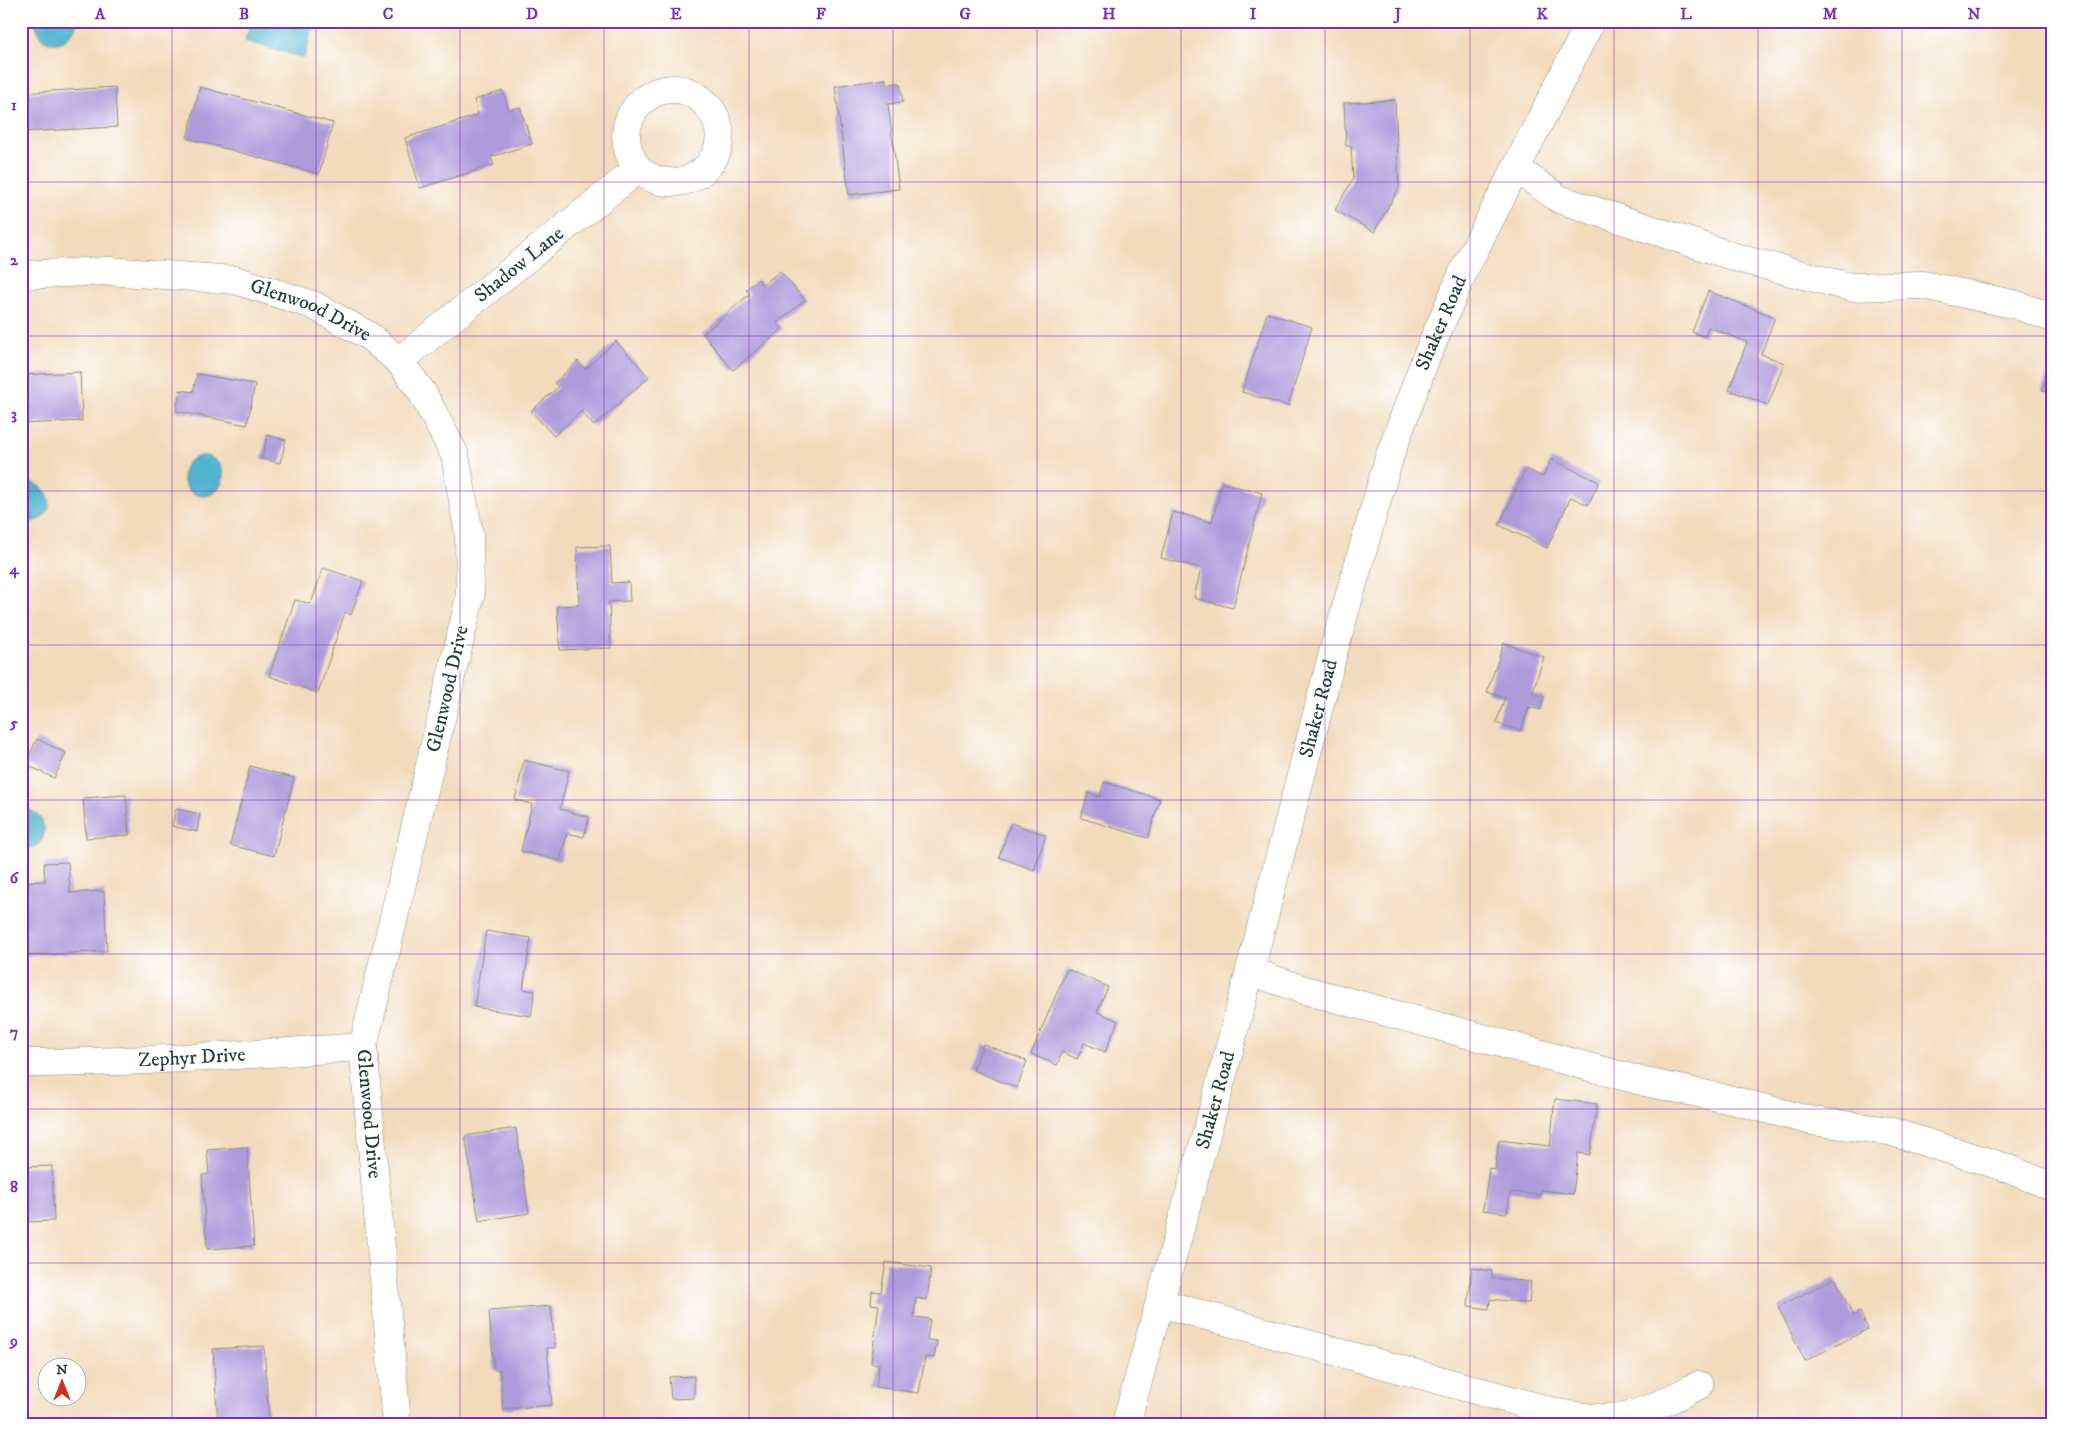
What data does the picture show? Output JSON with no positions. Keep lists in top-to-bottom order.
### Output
{
  "streets": {
    "street": [
      "Shadow Lane",
      "Glenwood Drive",
      "Shaker Road",
      "Zephyr Drive"
    ]
  },
  "crossings": [
    ["Shadow Lane", "Glenwood Drive"],
    ["Glenwood Drive", "Zephyr Drive"]
  ],
  "north": "top",
  "grid": {
    "columns": [
      "A",
      "B",
      "C",
      "D",
      "E",
      "F",
      "G",
      "H",
      "I",
      "J",
      "K",
      "L",
      "M",
      "N"
    ],
    "rows": [
      "1",
      "2",
      "3",
      "4",
      "5",
      "6",
      "7",
      "8",
      "9"
    ]
  }
}
